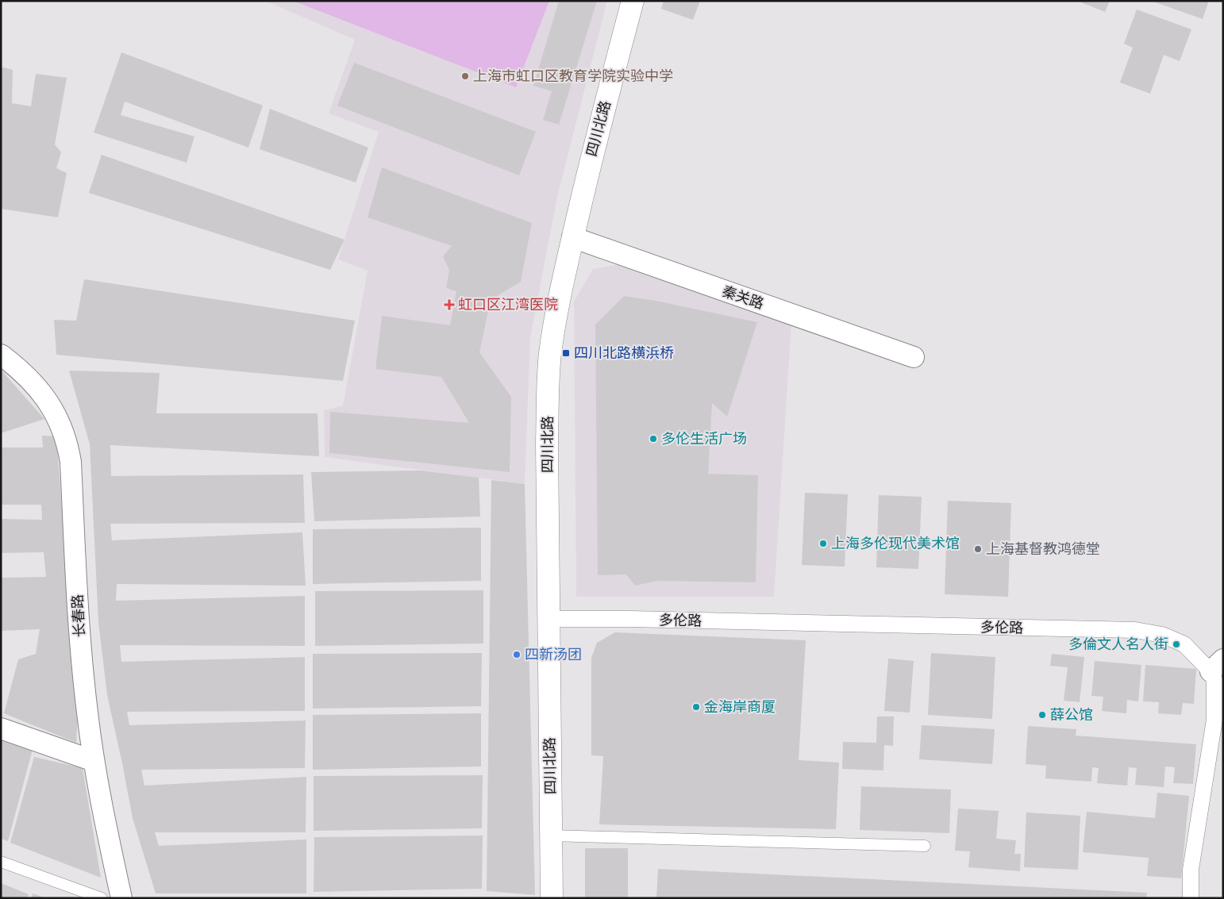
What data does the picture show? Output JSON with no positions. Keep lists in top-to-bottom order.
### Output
{
  "streets": {
    "main road": ["四川北路"],
    "street": ["秦关路", "长春路", "多伦路"]
  },
  "crossings": [
    ["四川北路", "秦关路"],
    ["四川北路", "多伦路"]
  ],
  "places": {
    "other": [
      "上海市虹口区教育学院实验中学",
      "多伦生活广场",
      "上海多伦现代美术馆",
      "上海基督教鸿德堂",
      "多倫文人名人街",
      "四新汤团",
      "金海岸商厦",
      "薛公馆"
    ],
    "health": ["虹口区江湾医院"],
    "transit": ["四川北路横浜桥"]
  }
}
